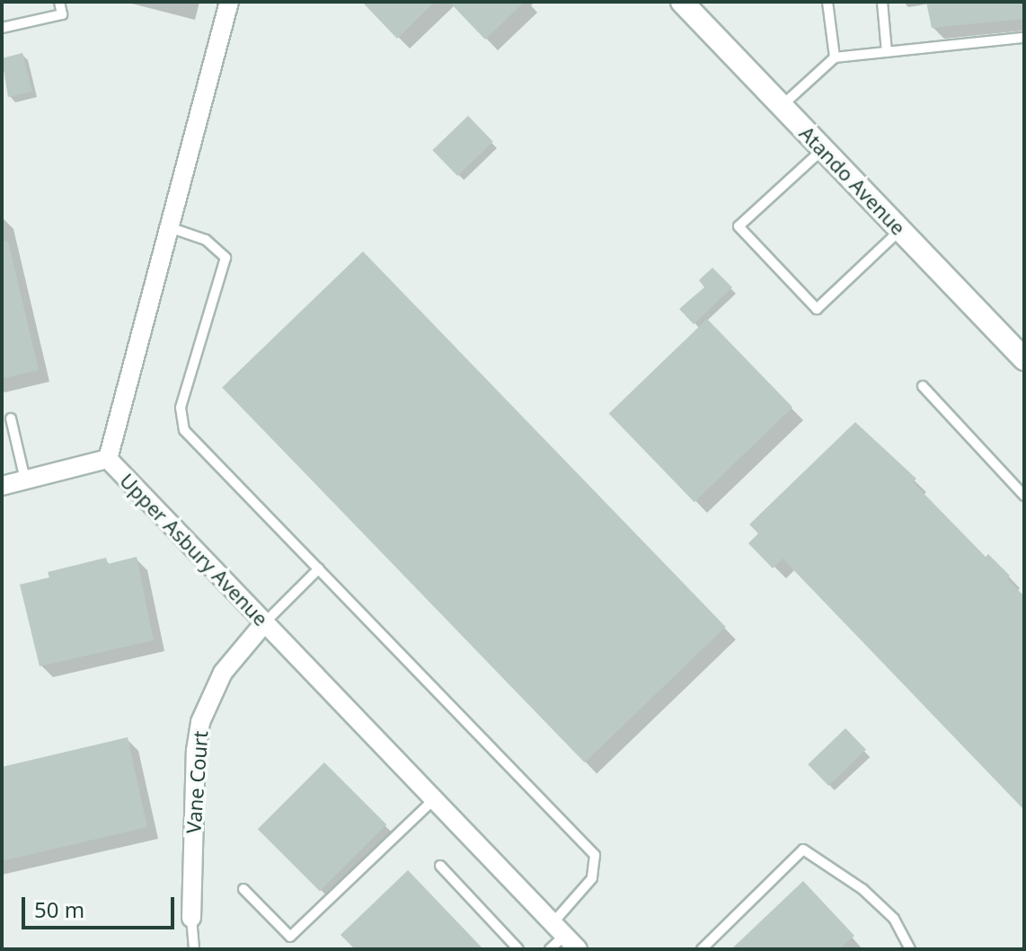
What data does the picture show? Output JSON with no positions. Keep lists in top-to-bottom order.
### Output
{
  "streets": {
    "main road": ["Atando Avenue"],
    "street": ["Upper Asbury Avenue", "Vane Court"]
  },
  "crossings": [
    ["Upper Asbury Avenue", "Vane Court"]
  ],
  "scale_bar": "50 m"
}
